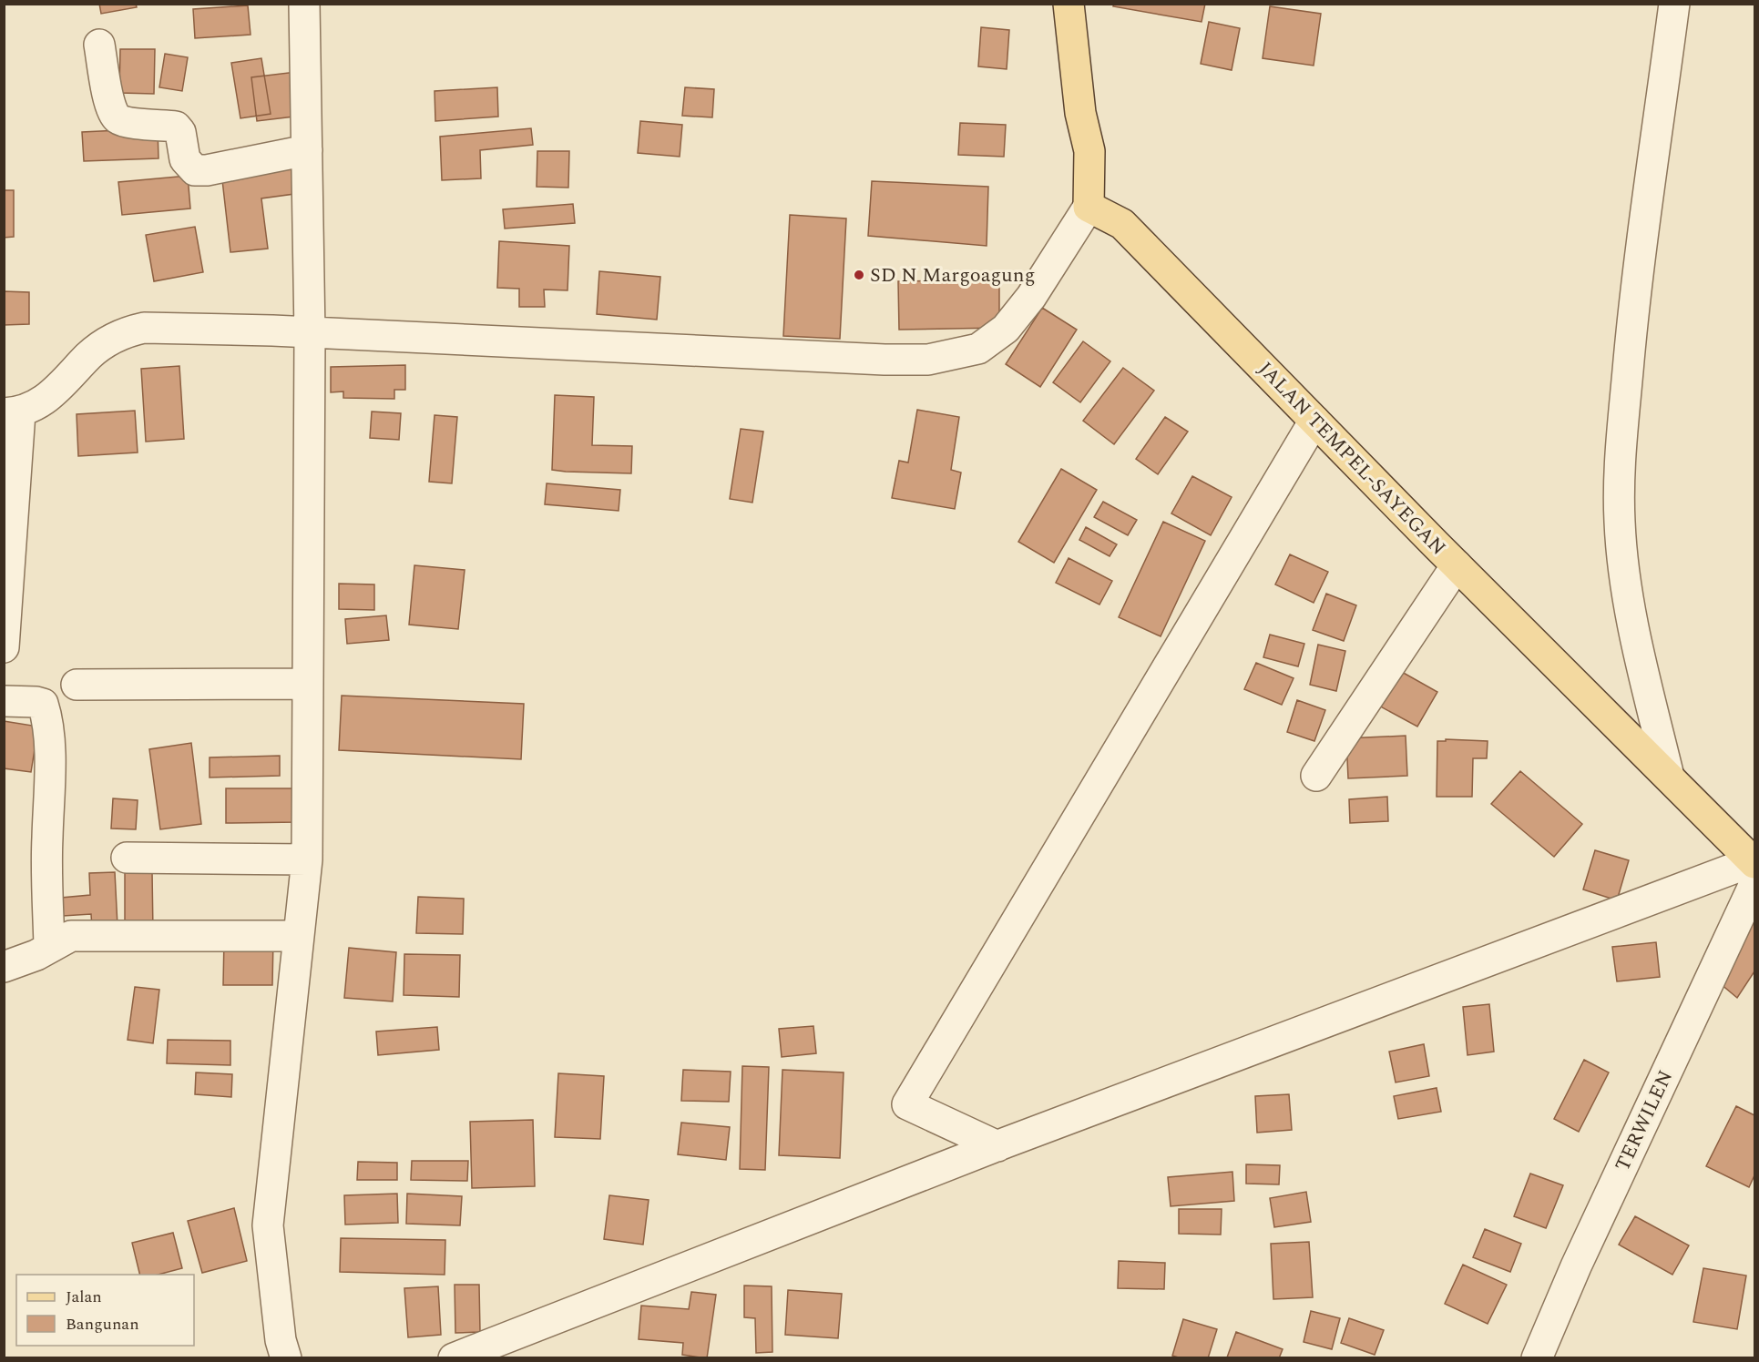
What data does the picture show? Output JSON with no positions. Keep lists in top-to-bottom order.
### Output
{
  "streets": {
    "main road": ["JALAN TEMPEL-SAYEGAN"],
    "street": ["TERWILEN"]
  },
  "crossings": [
    ["JALAN TEMPEL-SAYEGAN", "TERWILEN"]
  ],
  "places": ["SD N Margoagung"],
  "legend": ["Jalan", "Bangunan"]
}
